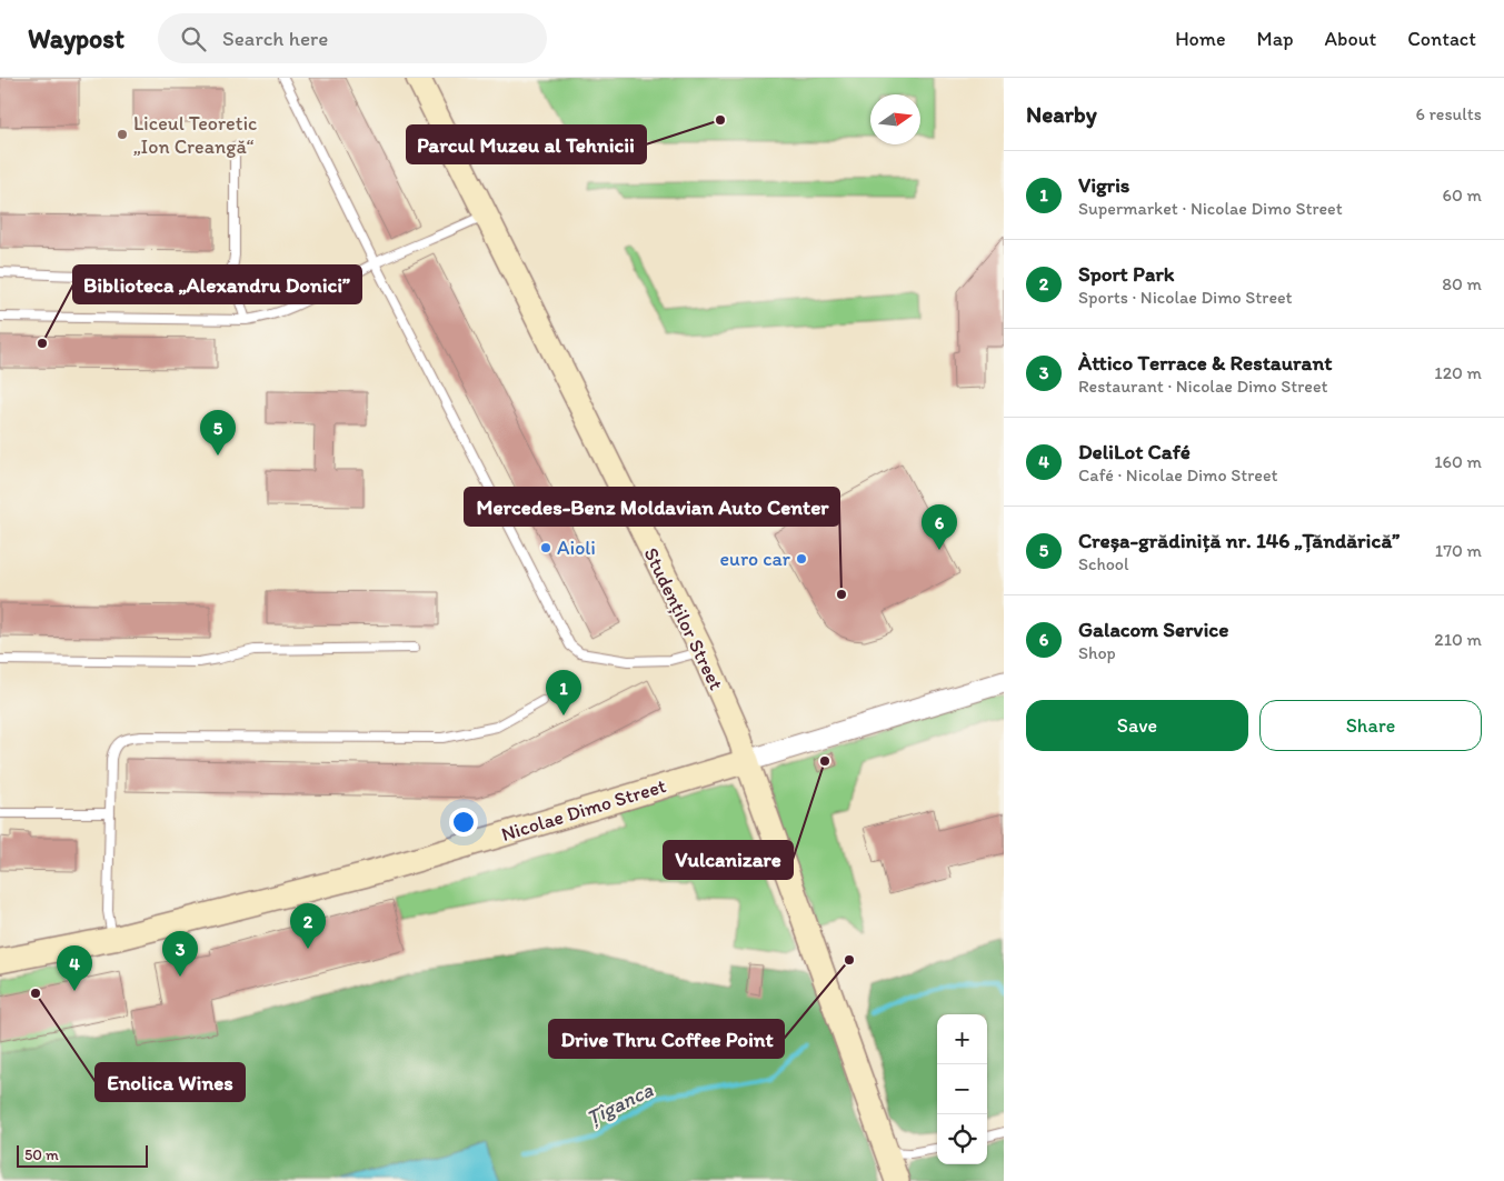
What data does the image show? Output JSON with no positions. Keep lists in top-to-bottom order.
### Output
{
  "streets": {
    "main road": ["Studenților Street", "Nicolae Dimo Street"]
  },
  "crossings": [
    ["Studenților Street", "Nicolae Dimo Street"]
  ],
  "water": ["Țîganca"],
  "places": [
    "Parcul Muzeu al Tehnicii",
    "Liceul Teoretic „Ion Creangă“",
    "Biblioteca „Alexandru Donici”",
    "Aioli",
    "euro car",
    "Mercedes-Benz Moldavian Auto Center",
    "Vulcanizare",
    "Drive Thru Coffee Point",
    "Enolica Wines"
  ],
  "scale_bar": "50 m",
  "north": "right",
  "page": {
    "header": "Waypost",
    "search": "Search here",
    "nav": [
      "Home",
      "Map",
      "About",
      "Contact"
    ],
    "heading": ["Nearby", "6 results"],
    "list": [
      {
        "mark": "1",
        "name": "Vigris",
        "note": "Supermarket · Nicolae Dimo Street",
        "value": "60 m"
      },
      {
        "mark": "2",
        "name": "Sport Park",
        "note": "Sports · Nicolae Dimo Street",
        "value": "80 m"
      },
      {
        "mark": "3",
        "name": "Àttico Terrace & Restaurant",
        "note": "Restaurant · Nicolae Dimo Street",
        "value": "120 m"
      },
      {
        "mark": "4",
        "name": "DeliLot Café",
        "note": "Café · Nicolae Dimo Street",
        "value": "160 m"
      },
      {
        "mark": "5",
        "name": "Creșa-grădiniță nr. 146 „Țăndărică”",
        "note": "School",
        "value": "170 m"
      },
      {
        "mark": "6",
        "name": "Galacom Service",
        "note": "Shop",
        "value": "210 m"
      }
    ],
    "pins": [
      "5",
      "6",
      "1",
      "2",
      "3",
      "4"
    ],
    "buttons": ["Save", "Share"],
    "map_buttons": ["+", "−"],
    "scale": "50 m"
  }
}
